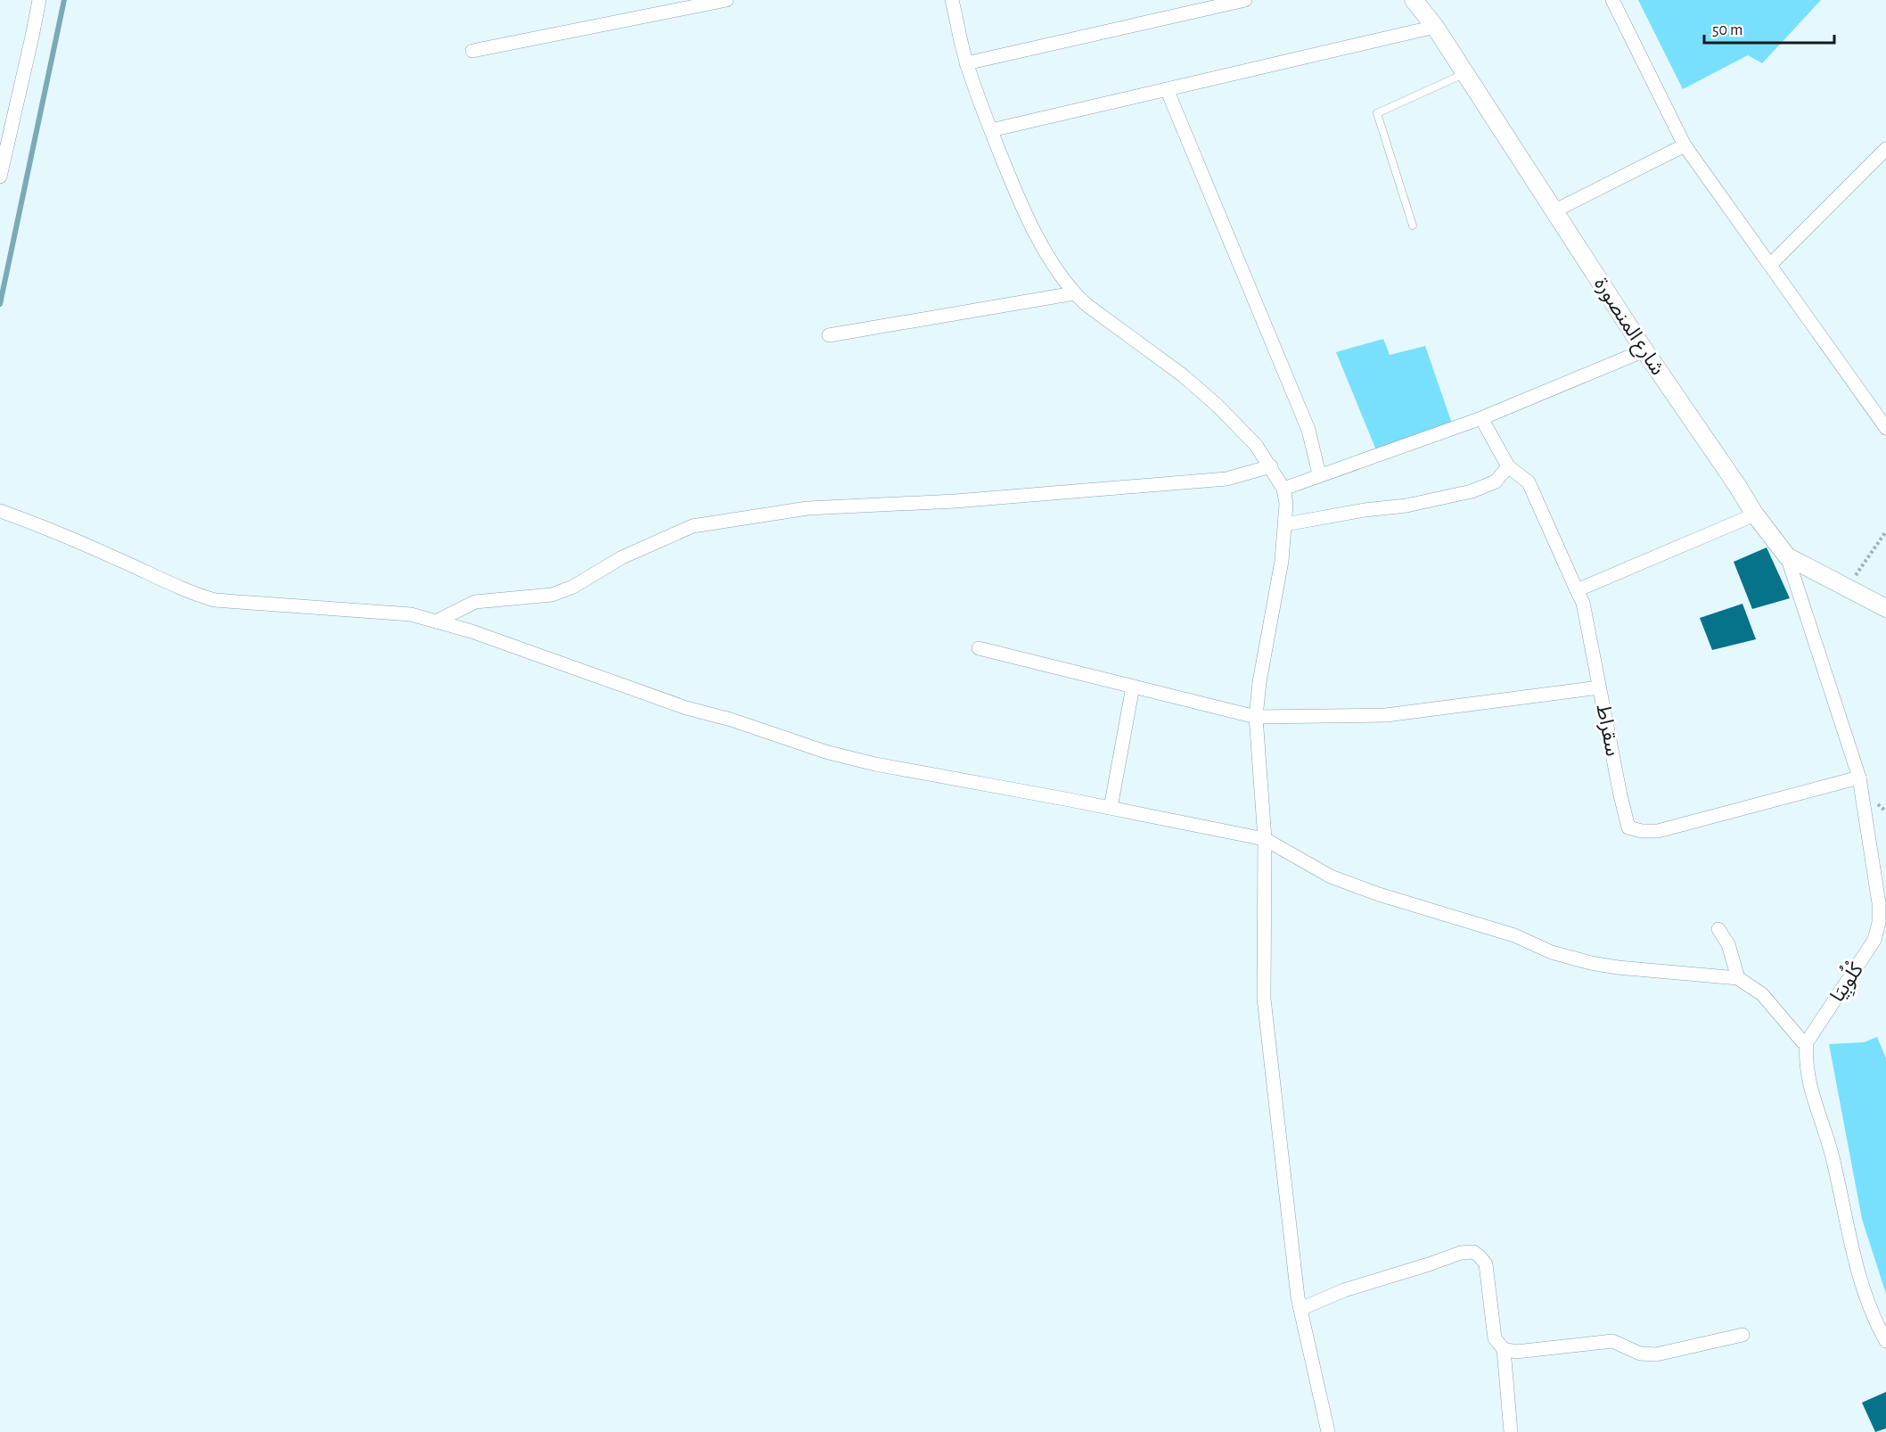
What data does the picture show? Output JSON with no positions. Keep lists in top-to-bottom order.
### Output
{
  "streets": {
    "street": ["شارع المنصورة", "سقراط", "كْلُوبِيَا"]
  },
  "crossings": [
    ["شارع المنصورة", "كْلُوبِيَا"],
    ["سقراط", "كْلُوبِيَا"]
  ],
  "scale_bar": "50 m"
}
